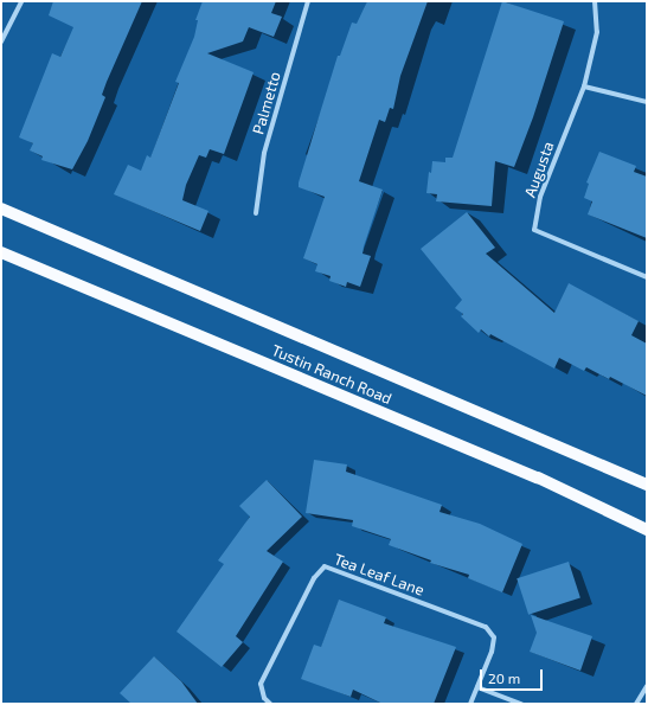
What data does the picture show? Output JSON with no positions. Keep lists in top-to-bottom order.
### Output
{
  "streets": {
    "main road": ["Tustin Ranch Road"],
    "street": ["Palmetto", "Augusta", "Tea Leaf Lane"]
  },
  "scale_bar": "20 m"
}
